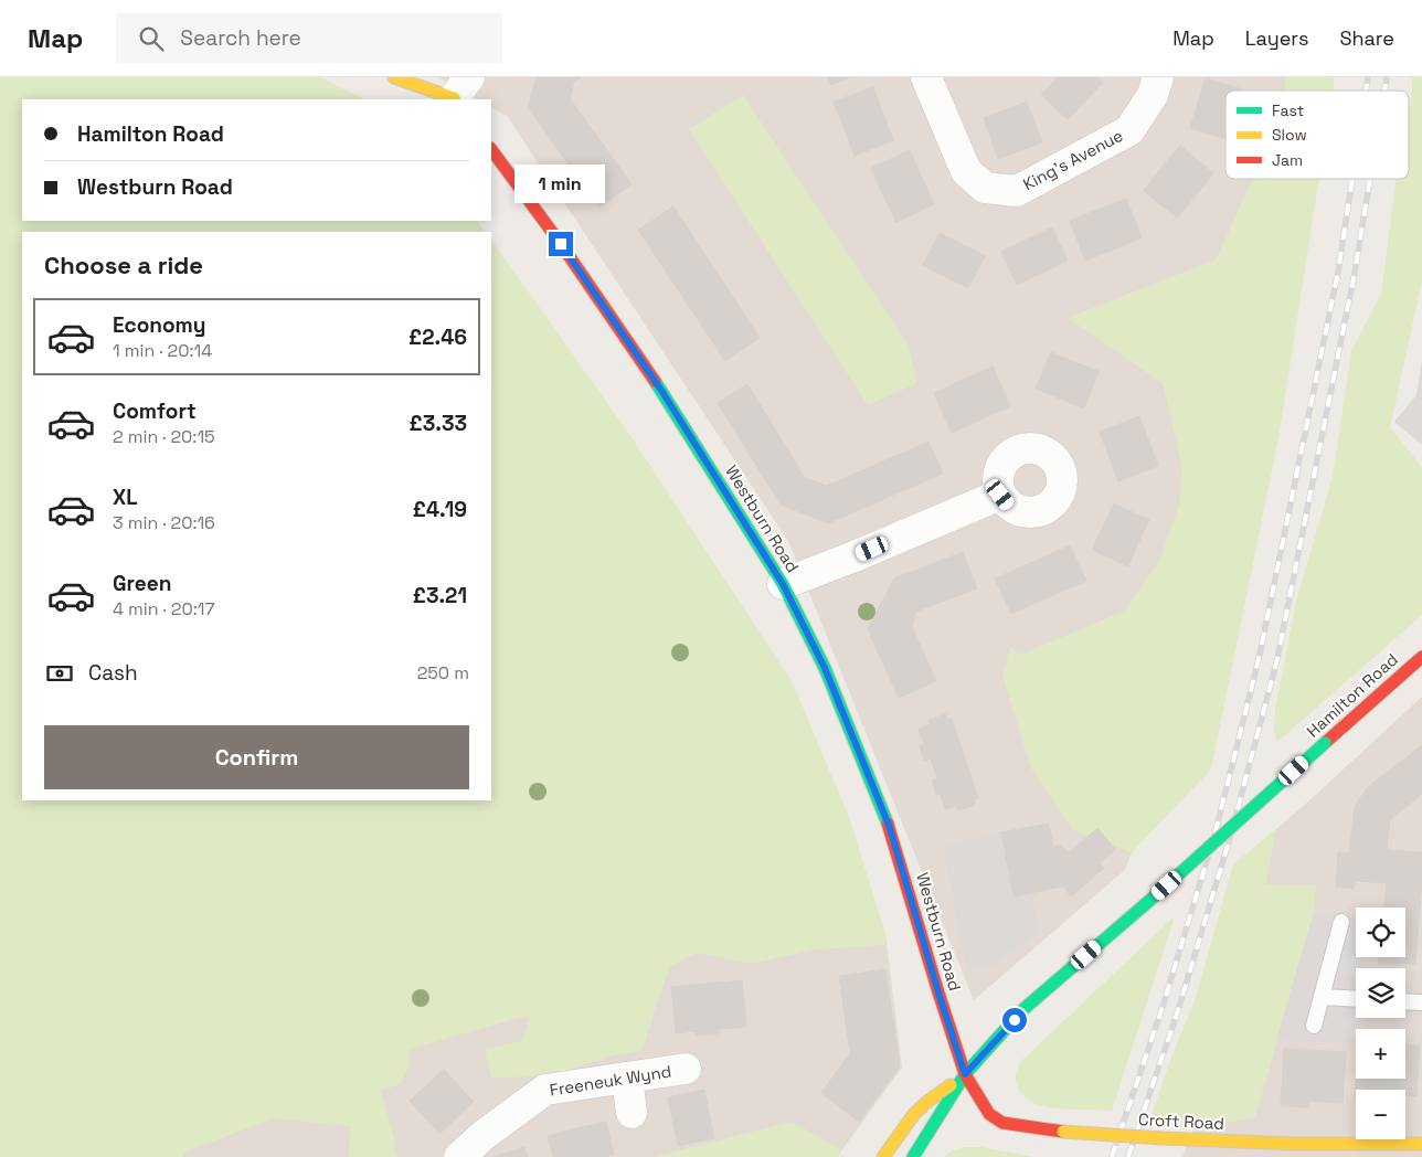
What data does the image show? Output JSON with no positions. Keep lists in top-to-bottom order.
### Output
{
  "streets": {
    "street": [
      "King's Avenue",
      "Westburn Road",
      "Hamilton Road",
      "Freeneuk Wynd",
      "Croft Road"
    ]
  },
  "crossings": [
    ["Westburn Road", "Hamilton Road"],
    ["Westburn Road", "Croft Road"],
    ["Hamilton Road", "Croft Road"]
  ],
  "legend": ["Fast", "Slow", "Jam"],
  "page": {
    "header": "Map",
    "search": "Search here",
    "nav": ["Map", "Layers", "Share"],
    "banner": ["Hamilton Road", "Westburn Road"],
    "bubble": "1 min",
    "heading": "Choose a ride",
    "list": [
      {
        "name": "Economy",
        "note": "1 min · 20:14",
        "value": "£2.46"
      },
      {
        "name": "Comfort",
        "note": "2 min · 20:15",
        "value": "£3.33"
      },
      {
        "name": "XL",
        "note": "3 min · 20:16",
        "value": "£4.19"
      },
      {
        "name": "Green",
        "note": "4 min · 20:17",
        "value": "£3.21"
      }
    ],
    "pay": ["Cash", "250 m"],
    "buttons": "Confirm",
    "map_buttons": ["+", "−"]
  }
}
